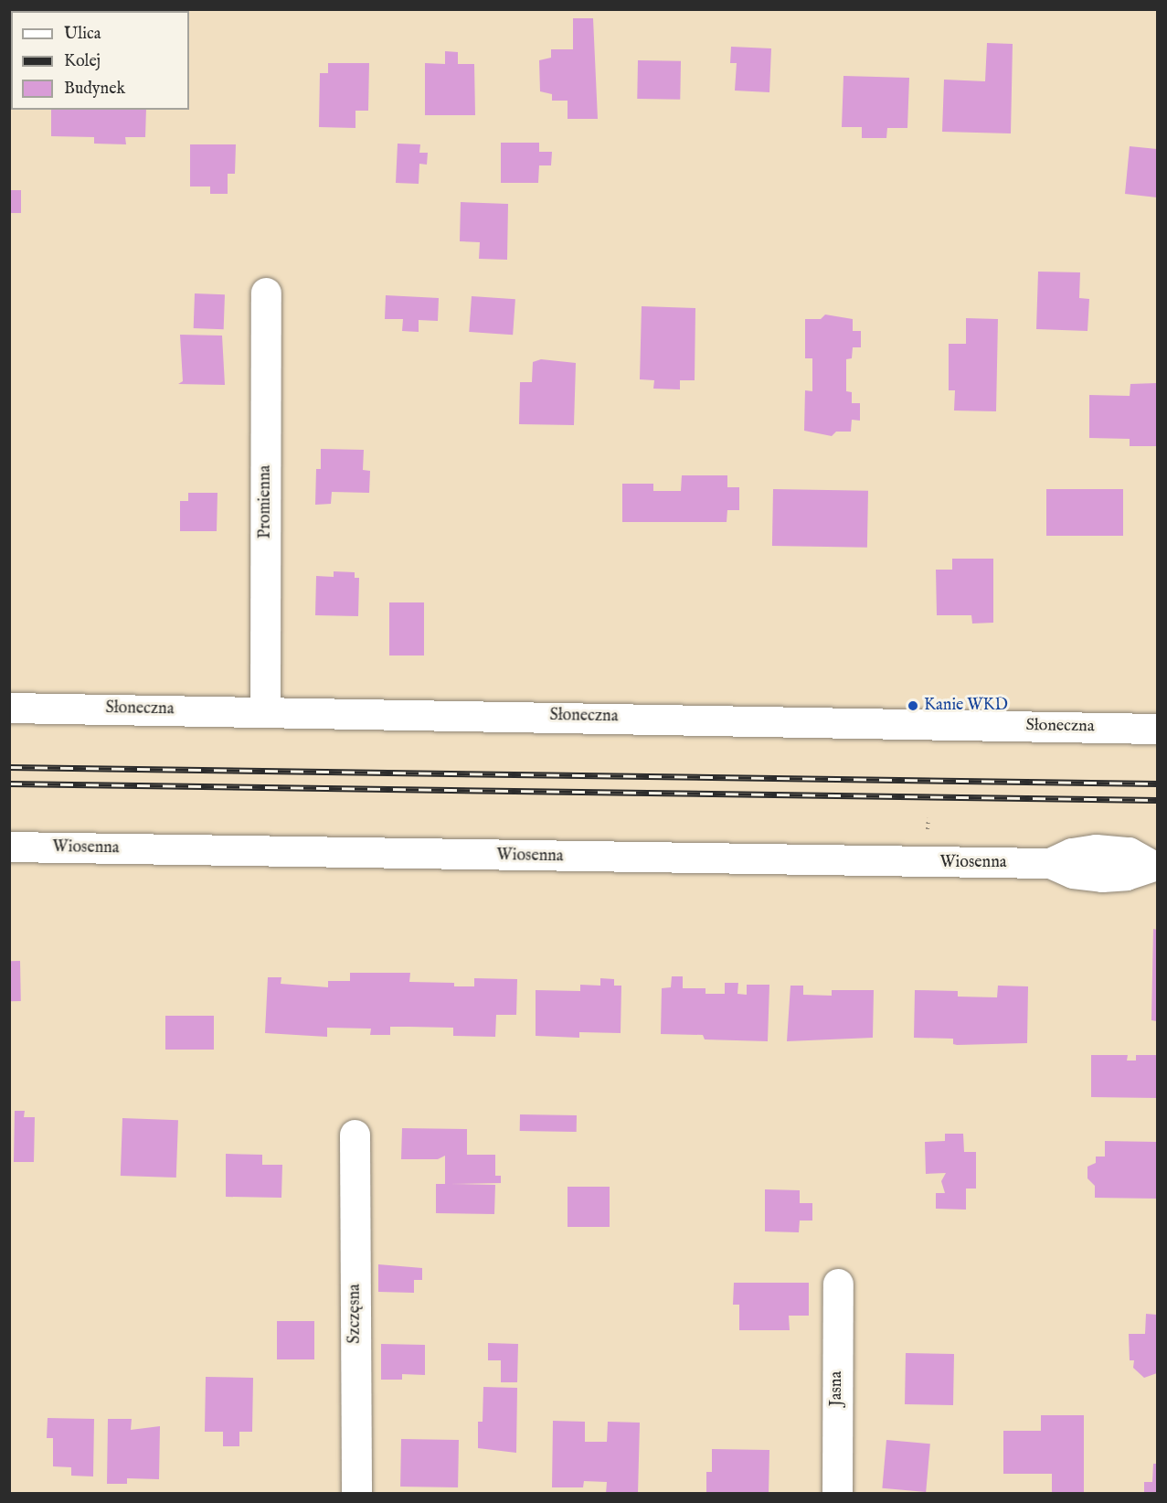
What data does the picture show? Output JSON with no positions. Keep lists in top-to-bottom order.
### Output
{
  "streets": {
    "street": [
      "Promienna",
      "Słoneczna",
      "Wiosenna",
      "Szczęsna",
      "Jasna"
    ]
  },
  "crossings": [
    ["Promienna", "Słoneczna"]
  ],
  "places": ["Kanie WKD"],
  "legend": ["Ulica", "Kolej", "Budynek"]
}
